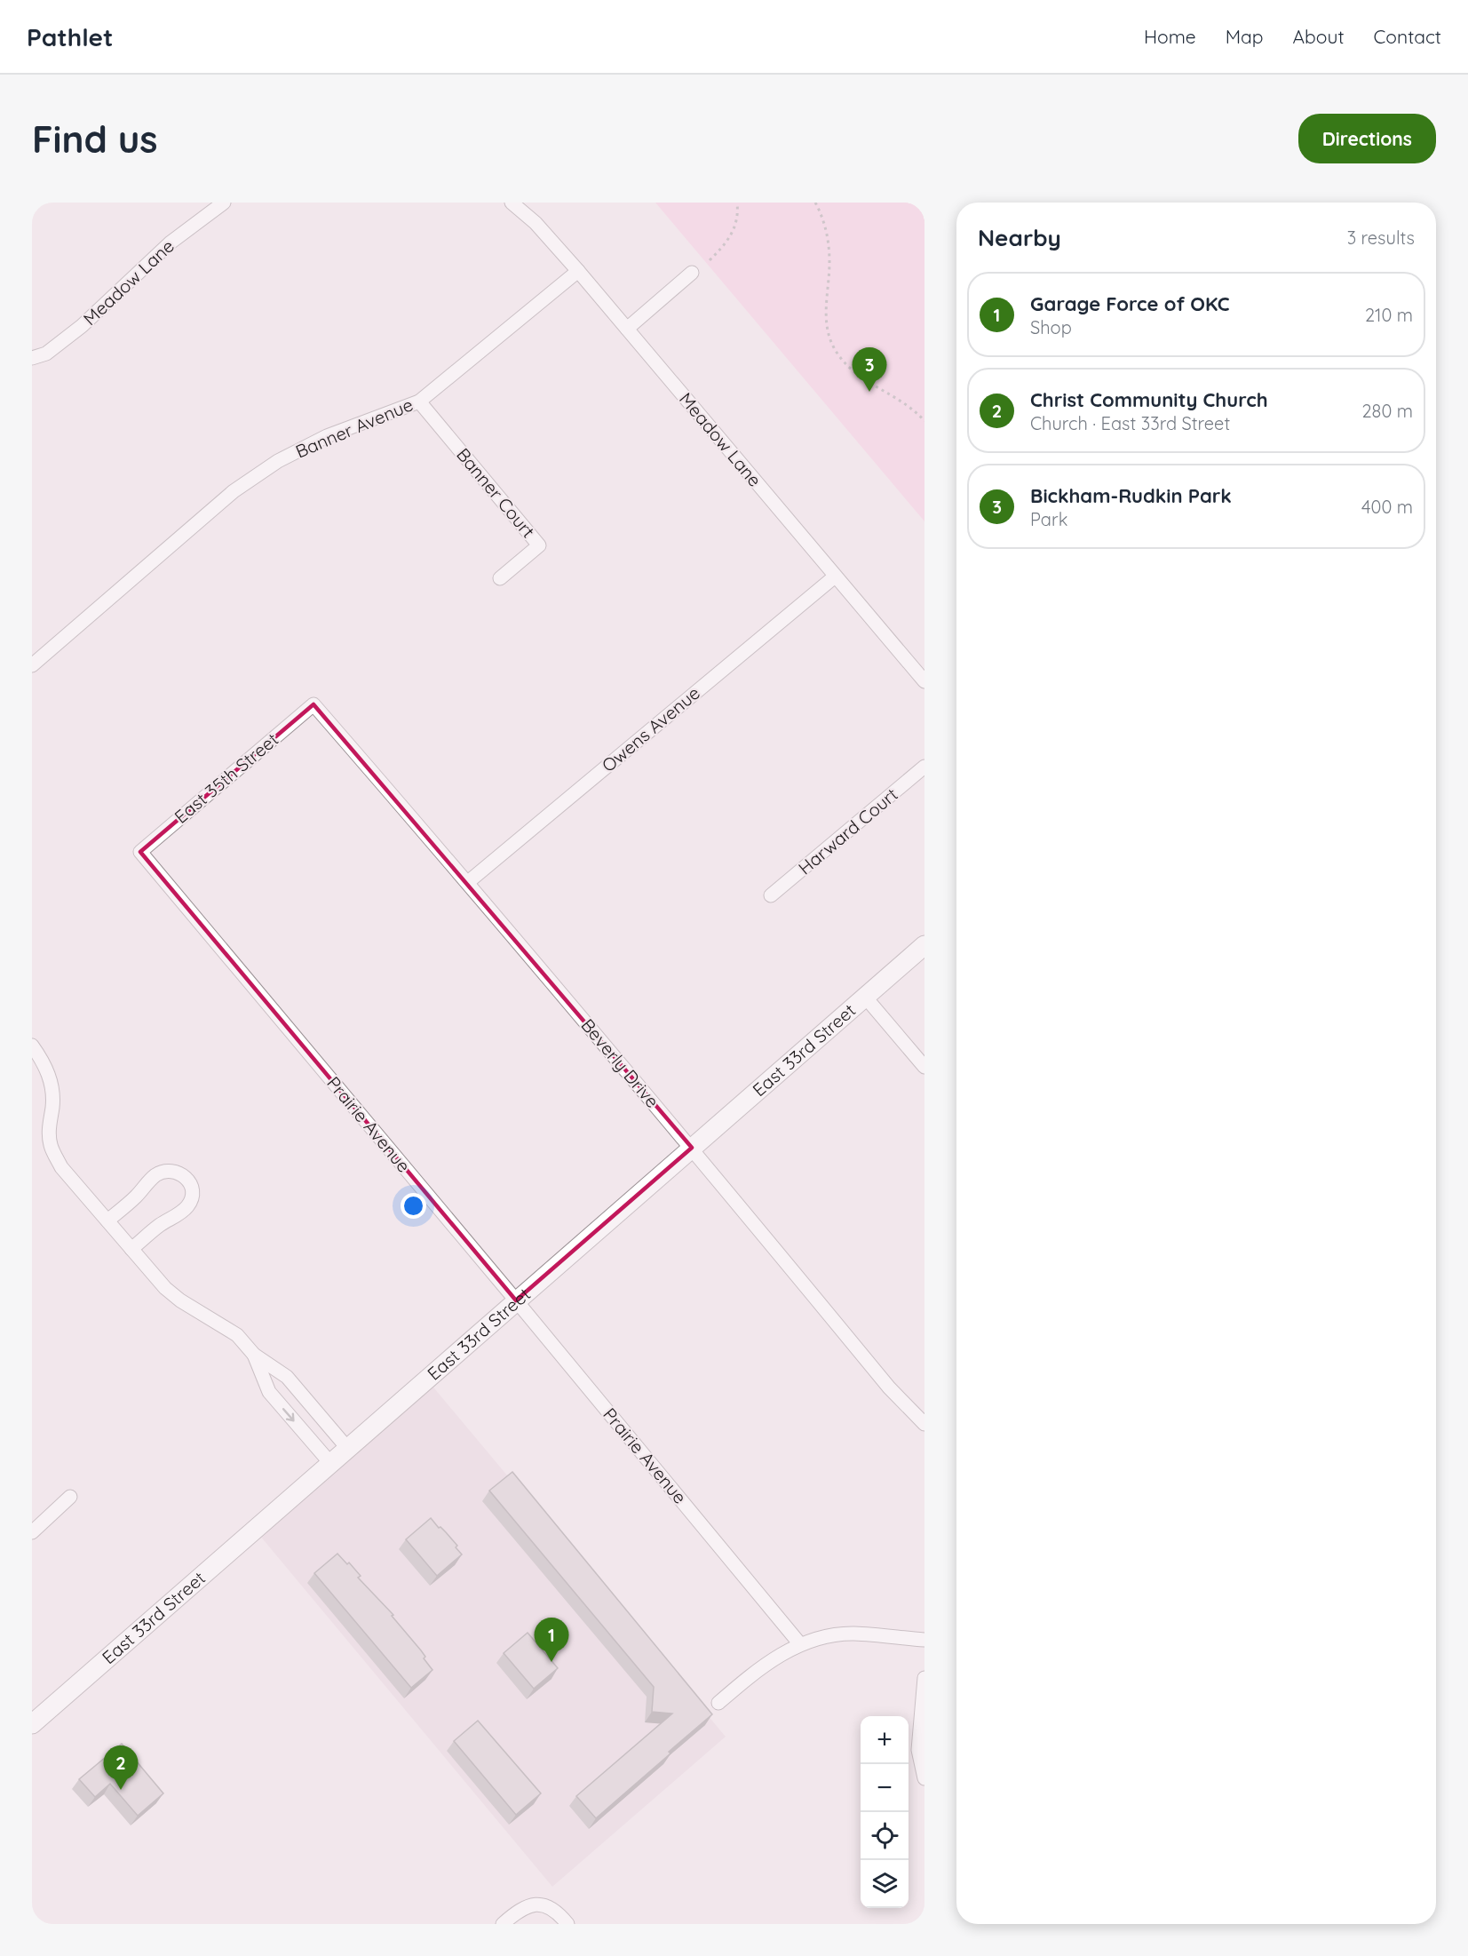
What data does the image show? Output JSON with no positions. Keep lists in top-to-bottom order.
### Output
{
  "streets": {
    "street": [
      "Meadow Lane",
      "Banner Avenue",
      "Banner Court",
      "Owens Avenue",
      "East 35th Street",
      "Harward Court",
      "East 33rd Street",
      "Beverly Drive",
      "Prairie Avenue"
    ]
  },
  "crossings": [
    ["Meadow Lane", "Banner Avenue"],
    ["Meadow Lane", "Owens Avenue"],
    ["Banner Avenue", "Banner Court"],
    ["Owens Avenue", "Beverly Drive"],
    ["East 35th Street", "Beverly Drive"],
    ["East 35th Street", "Prairie Avenue"],
    ["East 33rd Street", "Beverly Drive"],
    ["East 33rd Street", "Prairie Avenue"]
  ],
  "page": {
    "header": "Pathlet",
    "nav": [
      "Home",
      "Map",
      "About",
      "Contact"
    ],
    "buttons": "Directions",
    "title": "Find us",
    "heading": ["Nearby", "3 results"],
    "list": [
      {
        "mark": "1",
        "name": "Garage Force of OKC",
        "note": "Shop",
        "value": "210 m"
      },
      {
        "mark": "2",
        "name": "Christ Community Church",
        "note": "Church · East 33rd Street",
        "value": "280 m"
      },
      {
        "mark": "3",
        "name": "Bickham-Rudkin Park",
        "note": "Park",
        "value": "400 m"
      }
    ],
    "pins": ["3", "1", "2"],
    "map_buttons": ["+", "−"]
  }
}
